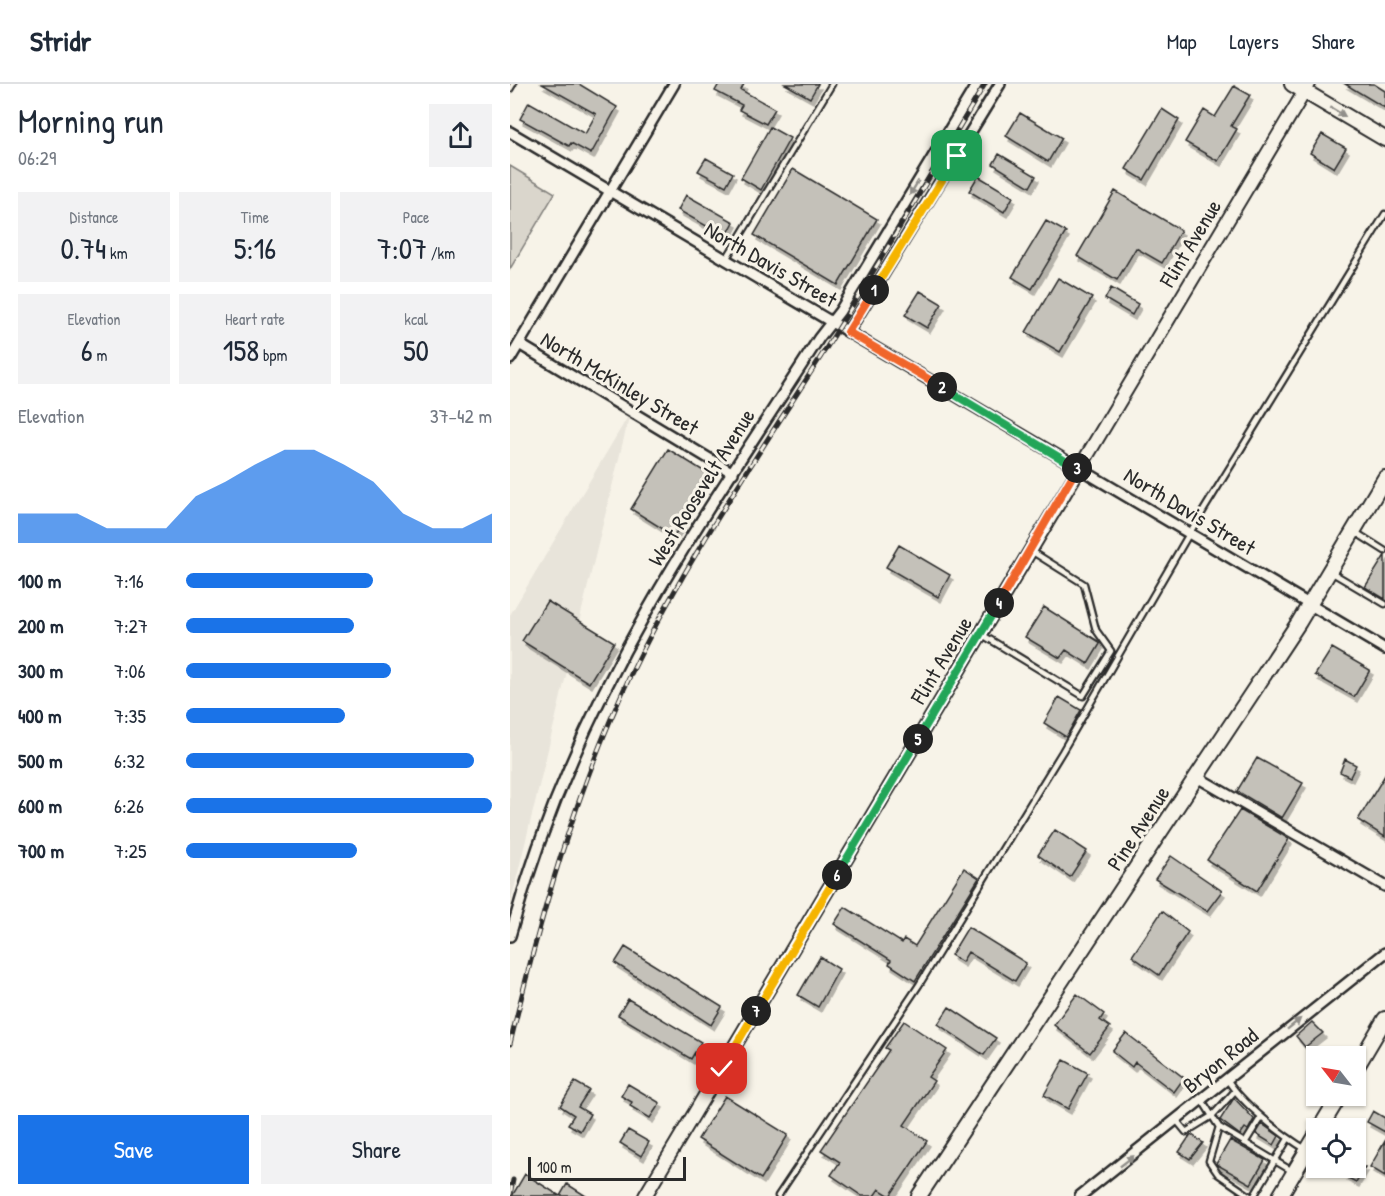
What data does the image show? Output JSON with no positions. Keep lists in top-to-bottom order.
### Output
{
  "streets": {
    "main road": ["Pine Avenue"],
    "street": [
      "Flint Avenue",
      "North Davis Street",
      "North McKinley Street",
      "West Roosevelt Avenue",
      "Bryon Road"
    ]
  },
  "crossings": [
    ["Flint Avenue", "North Davis Street"],
    ["North Davis Street", "West Roosevelt Avenue"],
    ["North Davis Street", "Pine Avenue"],
    ["North McKinley Street", "West Roosevelt Avenue"]
  ],
  "one_way": ["Bryon Road"],
  "scale_bar": "100 m",
  "north": "top left",
  "page": {
    "header": "Stridr",
    "nav": ["Map", "Layers", "Share"],
    "heading": ["Morning run", "06:29"],
    "stats": [
      ["Distance", "0.74 km"],
      ["Time", "5:16"],
      ["Pace", "7:07 /km"],
      ["Elevation", "6 m"],
      ["Heart rate", "158 bpm"],
      ["kcal", "50"]
    ],
    "pins": [
      "1",
      "2",
      "3",
      "4",
      "5",
      "6",
      "7"
    ],
    "chart": ["Elevation", "37–42 m"],
    "list": [
      {
        "name": "100 m",
        "note": "7:16"
      },
      {
        "name": "200 m",
        "note": "7:27"
      },
      {
        "name": "300 m",
        "note": "7:06"
      },
      {
        "name": "400 m",
        "note": "7:35"
      },
      {
        "name": "500 m",
        "note": "6:32"
      },
      {
        "name": "600 m",
        "note": "6:26"
      },
      {
        "name": "700 m",
        "note": "7:25"
      }
    ],
    "buttons": ["Save", "Share"],
    "scale": "100 m"
  }
}
